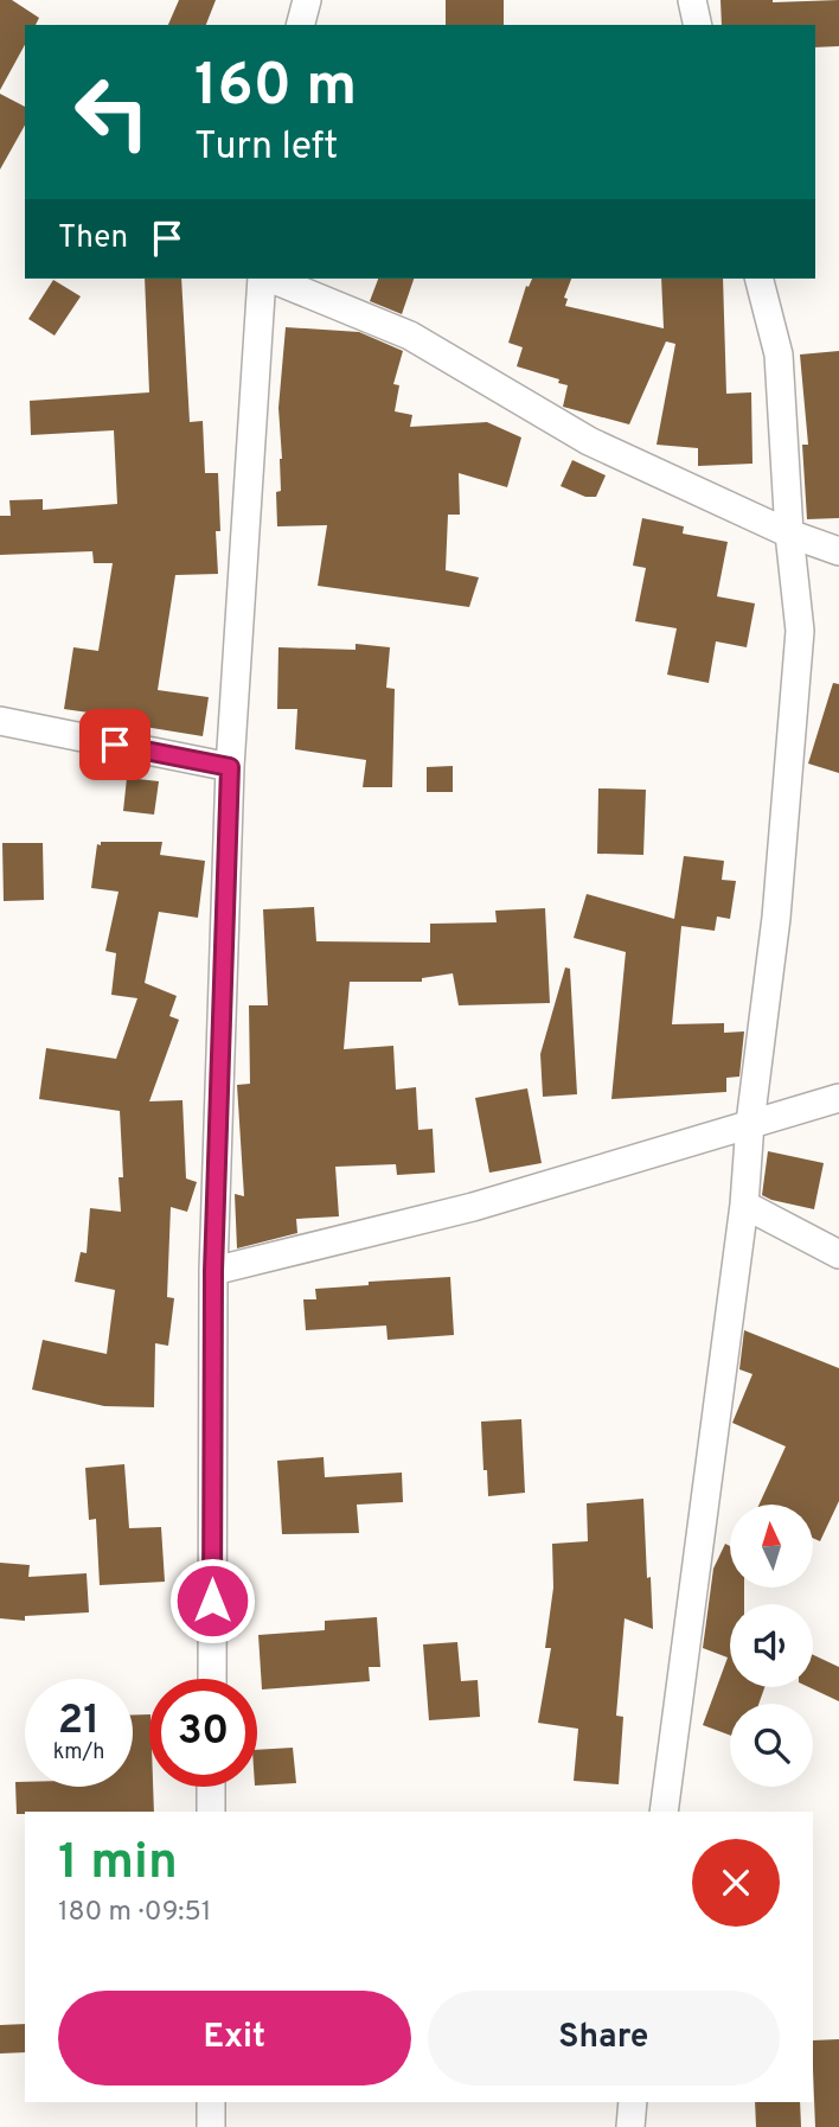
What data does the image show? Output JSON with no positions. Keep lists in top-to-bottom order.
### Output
{
  "north": "top",
  "page": {
    "turn": ["160 m", "Turn left"],
    "then": "Then",
    "speed": "21 km/h",
    "limit": "30",
    "heading": ["1 min", "180 m · 09:51"],
    "buttons": ["Exit", "Share"]
  }
}
